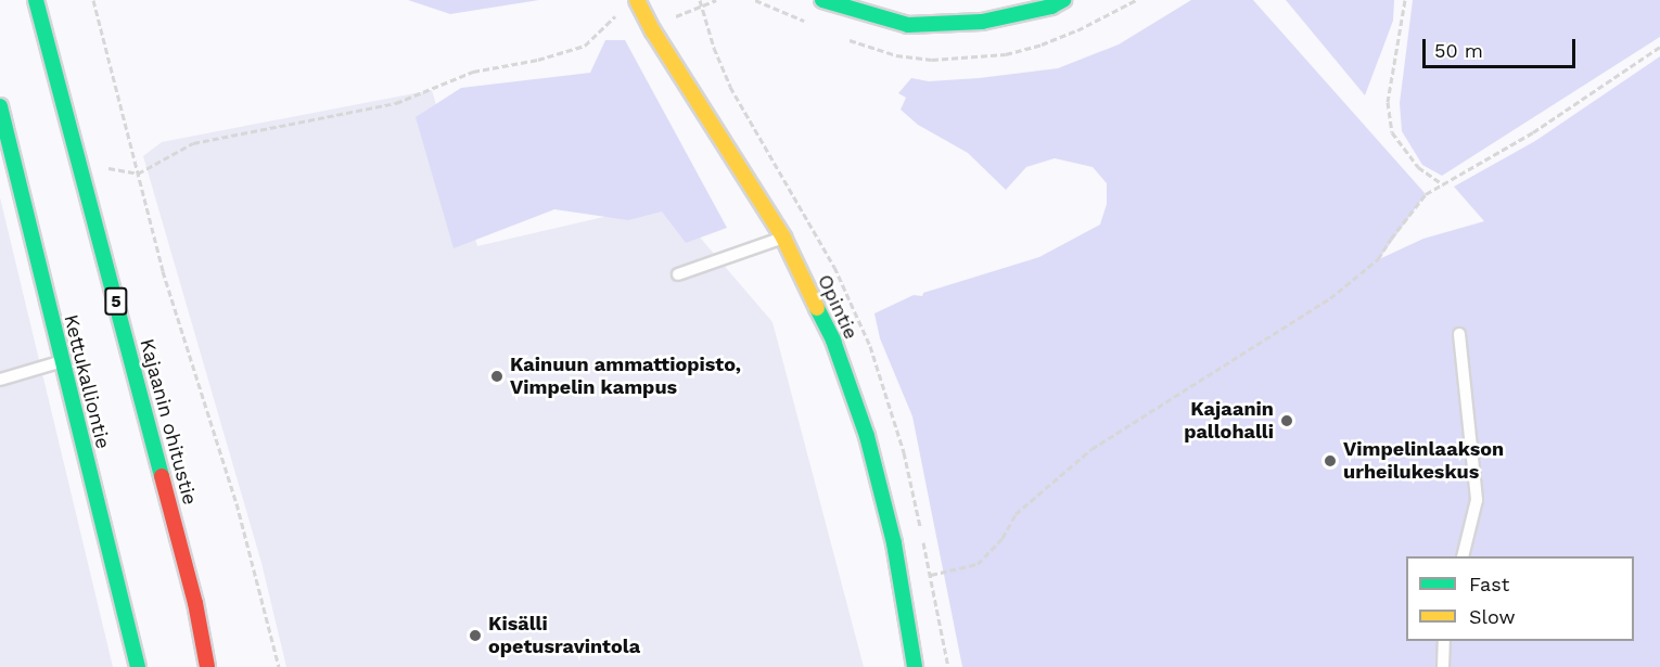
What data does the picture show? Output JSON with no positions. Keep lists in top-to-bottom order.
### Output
{
  "streets": {
    "main road": [
      "5",
      "Opintie",
      "Kettukalliontie",
      "Kajaanin ohitustie"
    ]
  },
  "crossings": [
    ["5", "Kajaanin ohitustie"]
  ],
  "places": [
    "Kainuun ammattiopisto, Vimpelin kampus",
    "Kajaanin pallohalli",
    "Vimpelinlaakson urheilukeskus",
    "Kisälli opetusravintola"
  ],
  "legend": ["Fast", "Slow"],
  "scale_bar": "50 m"
}
